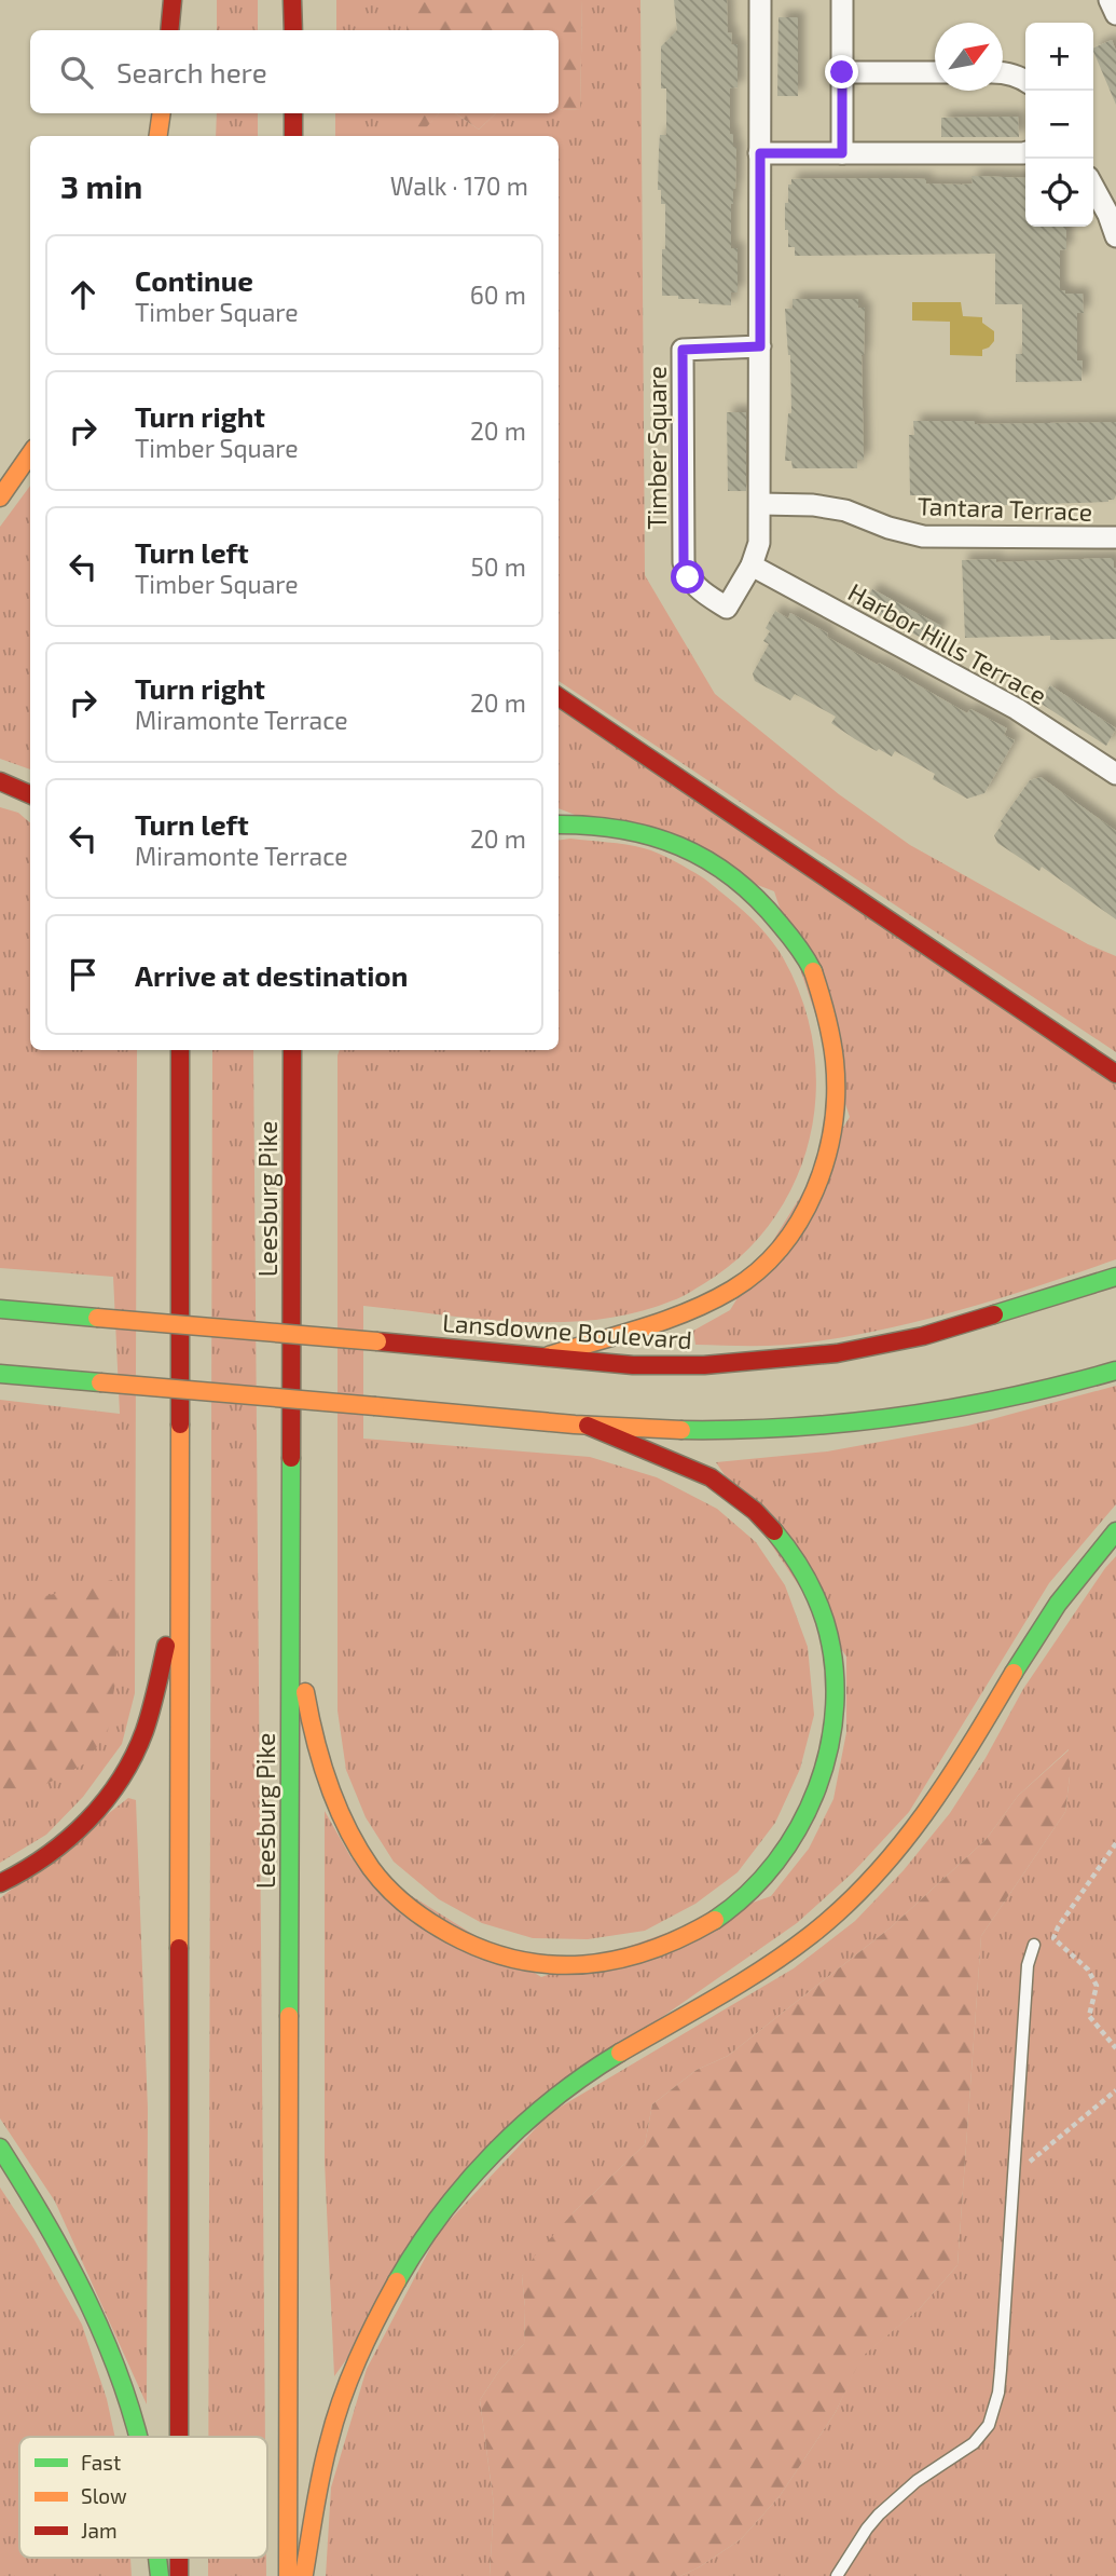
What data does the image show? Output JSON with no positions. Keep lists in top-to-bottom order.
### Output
{
  "streets": {
    "main road": ["Leesburg Pike", "Lansdowne Boulevard"],
    "street": ["Timber Square", "Tantara Terrace", "Harbor Hills Terrace"]
  },
  "crossings": [
    ["Timber Square", "Tantara Terrace"],
    ["Timber Square", "Harbor Hills Terrace"]
  ],
  "legend": ["Fast", "Slow", "Jam"],
  "north": "top right",
  "page": {
    "map_buttons": ["+", "−"],
    "search": "Search here",
    "heading": ["3 min", "Walk · 170 m"],
    "list": [
      ["Continue", "Timber Square", "60 m"],
      ["Turn right", "Timber Square", "20 m"],
      ["Turn left", "Timber Square", "50 m"],
      ["Turn right", "Miramonte Terrace", "20 m"],
      ["Turn left", "Miramonte Terrace", "20 m"],
      "Arrive at destination"
    ]
  }
}
